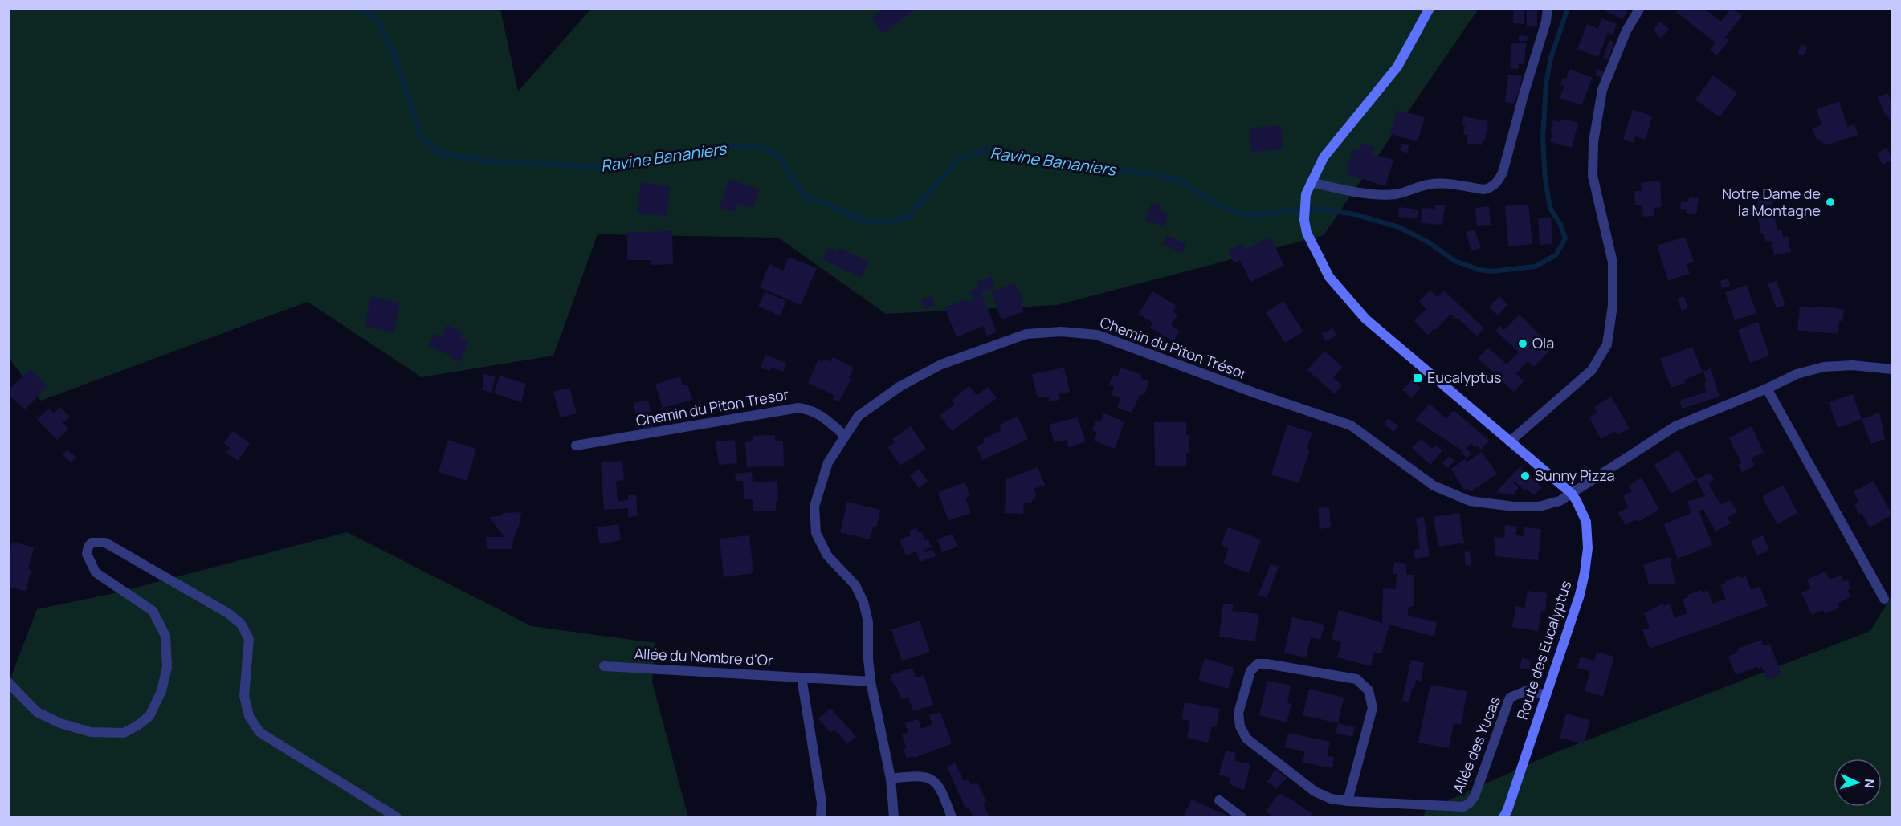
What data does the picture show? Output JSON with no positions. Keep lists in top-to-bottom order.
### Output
{
  "streets": {
    "main road": ["Route des Eucalyptus"],
    "street": [
      "Chemin du Piton Trésor",
      "Chemin du Piton Tresor",
      "Allée du Nombre d'Or",
      "Allée des Yucas"
    ]
  },
  "crossings": [
    ["Chemin du Piton Trésor", "Chemin du Piton Tresor"],
    ["Chemin du Piton Trésor", "Route des Eucalyptus"],
    ["Chemin du Piton Trésor", "Allée du Nombre d'Or"],
    ["Route des Eucalyptus", "Allée des Yucas"]
  ],
  "water": ["Ravine Bananiers"],
  "places": {
    "other": ["Notre Dame de la Montagne", "Ola", "Sunny Pizza"],
    "transit": ["Eucalyptus"]
  },
  "north": "right"
}
